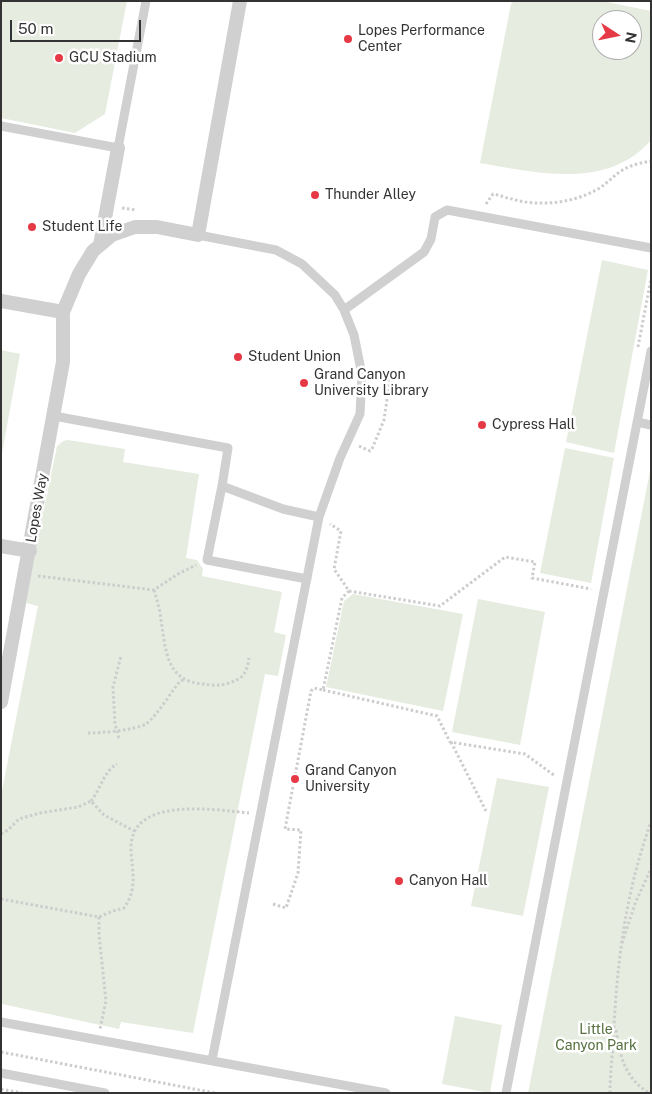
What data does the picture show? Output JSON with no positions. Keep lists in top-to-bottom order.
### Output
{
  "streets": {
    "street": ["Lopes Way"]
  },
  "parks": ["Little Canyon Park"],
  "places": [
    "Lopes Performance Center",
    "GCU Stadium",
    "Thunder Alley",
    "Student Life",
    "Student Union",
    "Grand Canyon University Library",
    "Cypress Hall",
    "Grand Canyon University",
    "Canyon Hall"
  ],
  "scale_bar": "50 m",
  "north": "right"
}
